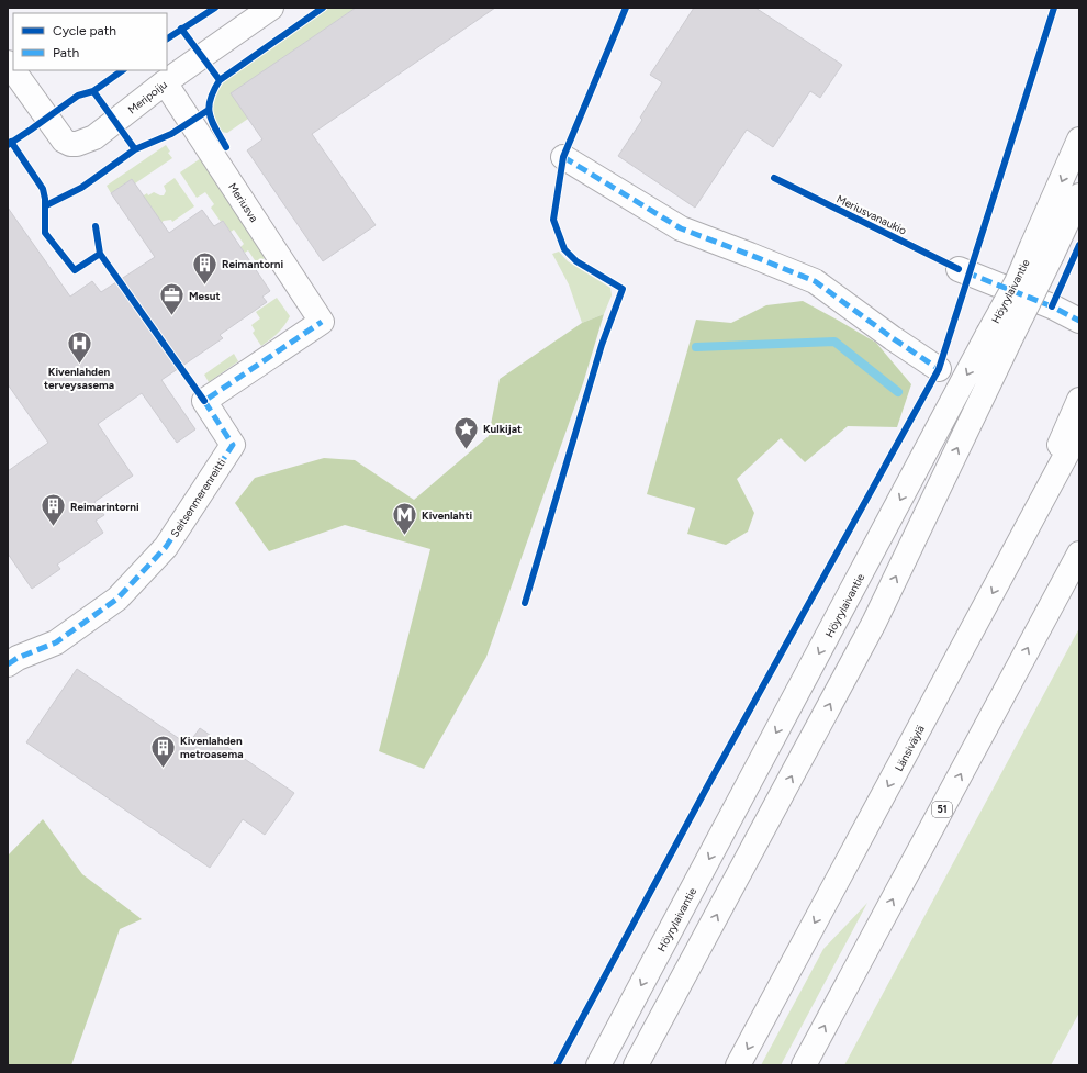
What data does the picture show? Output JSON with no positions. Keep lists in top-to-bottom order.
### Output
{
  "streets": {
    "main road": [
      "Meripoiju",
      "Meriusva",
      "Höyrylaivantie",
      "Seitsenmerenreitti",
      "Länsiväylä",
      "51"
    ],
    "cycle path": ["Meriusvanaukio"]
  },
  "crossings": [
    ["Meripoiju", "Meriusva"],
    ["Meriusva", "Seitsenmerenreitti"]
  ],
  "places": {
    "building": ["Reimantorni", "Reimarintorni", "Kivenlahden metroasema"],
    "office": ["Mesut"],
    "hospital": ["Kivenlahden terveysasema"],
    "place": ["Kulkijat"],
    "metro station": ["Kivenlahti"]
  },
  "legend": ["Cycle path", "Path"]
}
